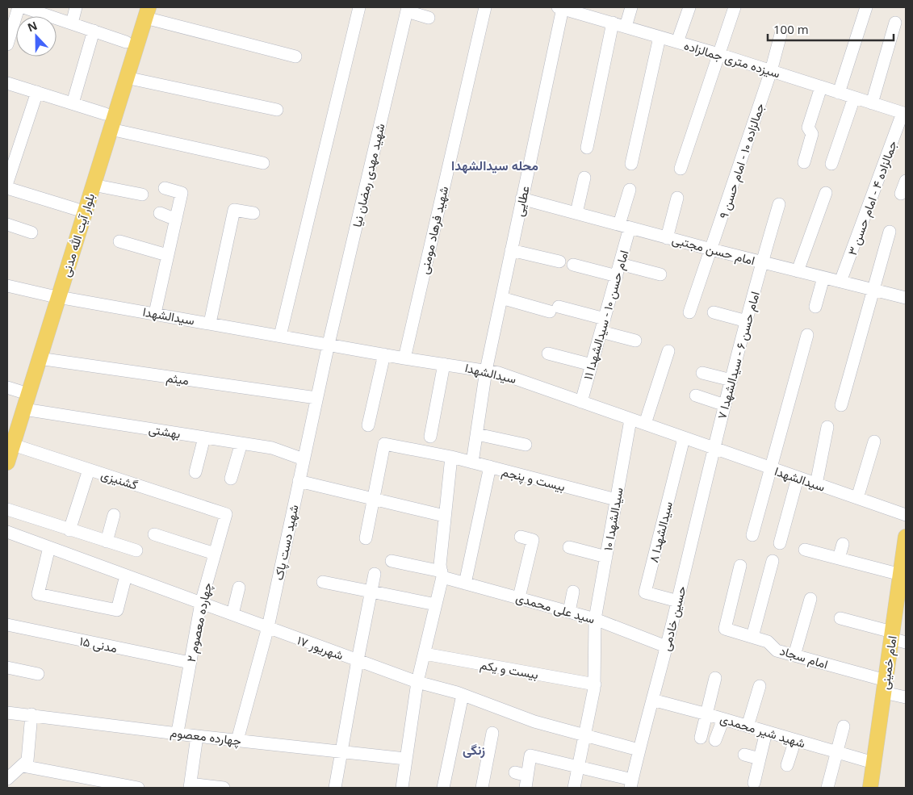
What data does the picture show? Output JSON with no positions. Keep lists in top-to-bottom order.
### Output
{
  "streets": {
    "main road": ["بلوار آیت الله مدنی", "امام خمینی"],
    "street": [
      "سیزده متری جمالزاده",
      "جمالزاده ۱۰ - امام حسن ۹",
      "شهید مهدی رمضان نیا",
      "جمالزاده ۴ - امام حسن ۳",
      "عطایی",
      "شهید فرهاد مومنی",
      "امام حسن مجتبی",
      "امام حسن ۱۰ - سیدالشهدا ۱۱",
      "سیدالشهدا",
      "امام حسن ۶ - سیدالشهدا ۷",
      "میثم",
      "بهشتی",
      "بیست و پنجم",
      "گشنیزی",
      "سیدالشهدا ۱۰",
      "سیدالشهدا ۸",
      "شهید دست پاک",
      "سید علی محمدی",
      "حسین خادمی",
      "چهارده معصوم ۲",
      "مدنی ۱۵",
      "۱۷ شهریور",
      "امام سجاد",
      "بیست و یکم",
      "شهید شیر محمدی",
      "چهارده معصوم"
    ]
  },
  "crossings": [
    ["سیزده متری جمالزاده", "جمالزاده ۱۰ - امام حسن ۹"],
    ["سیزده متری جمالزاده", "جمالزاده ۴ - امام حسن ۳"],
    ["سیزده متری جمالزاده", "عطایی"],
    ["جمالزاده ۱۰ - امام حسن ۹", "امام حسن مجتبی"],
    ["شهید مهدی رمضان نیا", "سیدالشهدا"],
    ["شهید مهدی رمضان نیا", "شهید دست پاک"],
    ["جمالزاده ۴ - امام حسن ۳", "امام حسن مجتبی"],
    ["عطایی", "امام حسن مجتبی"],
    ["عطایی", "سیدالشهدا"],
    ["عطایی", "بیست و پنجم"],
    ["شهید فرهاد مومنی", "سیدالشهدا"],
    ["بلوار آیت الله مدنی", "سیدالشهدا"],
    ["بلوار آیت الله مدنی", "میثم"],
    ["بلوار آیت الله مدنی", "بهشتی"],
    ["بلوار آیت الله مدنی", "گشنیزی"],
    ["امام حسن مجتبی", "امام حسن ۱۰ - سیدالشهدا ۱۱"],
    ["امام حسن مجتبی", "امام حسن ۶ - سیدالشهدا ۷"],
    ["امام حسن ۱۰ - سیدالشهدا ۱۱", "سیدالشهدا"],
    ["سیدالشهدا", "امام حسن ۶ - سیدالشهدا ۷"],
    ["سیدالشهدا", "سیدالشهدا ۱۰"],
    ["سیدالشهدا", "سیدالشهدا ۸"],
    ["سیدالشهدا", "شهید دست پاک"],
    ["سیدالشهدا", "حسین خادمی"],
    ["امام حسن ۶ - سیدالشهدا ۷", "حسین خادمی"],
    ["میثم", "شهید دست پاک"],
    ["بهشتی", "شهید دست پاک"],
    ["بیست و پنجم", "سیدالشهدا ۱۰"],
    ["گشنیزی", "چهارده معصوم ۲"],
    ["سیدالشهدا ۱۰", "سید علی محمدی"],
    ["سیدالشهدا ۱۰", "۱۷ شهریور"],
    ["سیدالشهدا ۱۰", "بیست و یکم"],
    ["سیدالشهدا ۸", "حسین خادمی"],
    ["شهید دست پاک", "۱۷ شهریور"],
    ["شهید دست پاک", "چهارده معصوم"],
    ["سید علی محمدی", "حسین خادمی"],
    ["حسین خادمی", "۱۷ شهریور"],
    ["حسین خادمی", "شهید شیر محمدی"],
    ["چهارده معصوم ۲", "مدنی ۱۵"],
    ["چهارده معصوم ۲", "۱۷ شهریور"],
    ["چهارده معصوم ۲", "چهارده معصوم"],
    ["امام سجاد", "امام خمینی"],
    ["امام خمینی", "شهید شیر محمدی"]
  ],
  "districts": ["محله سیدالشهدا", "زنگی"],
  "scale_bar": "100 m",
  "north": "top"
}
